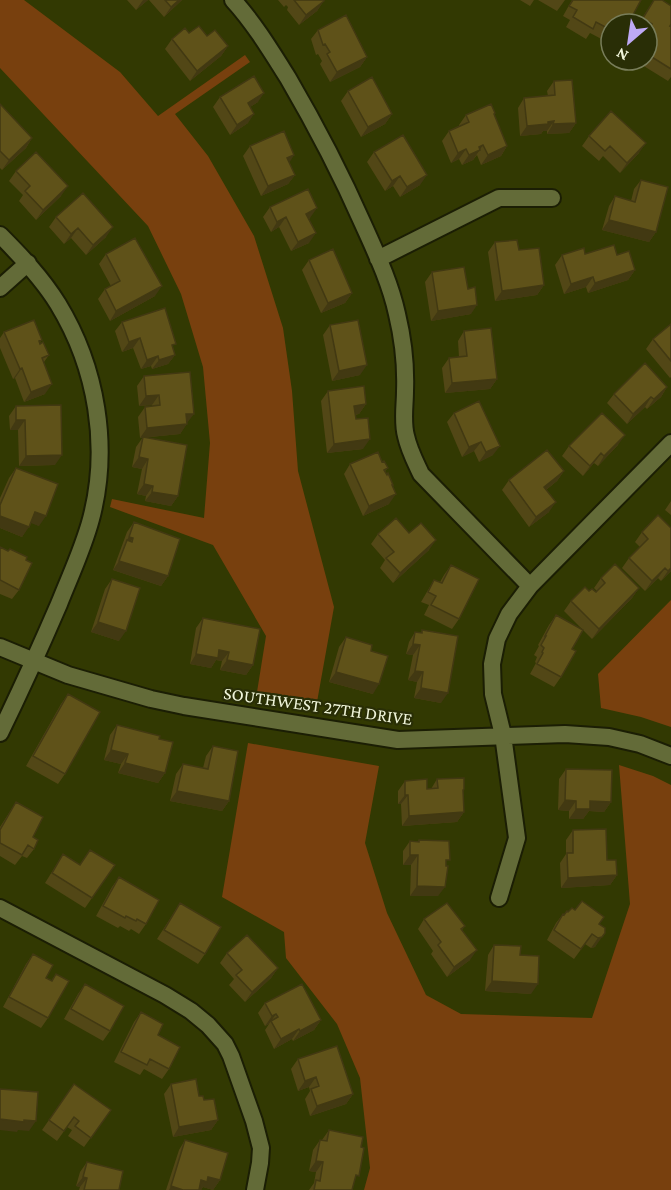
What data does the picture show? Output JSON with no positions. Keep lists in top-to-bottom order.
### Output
{
  "streets": {
    "street": ["SOUTHWEST 27TH DRIVE"]
  },
  "north": "bottom left"
}
